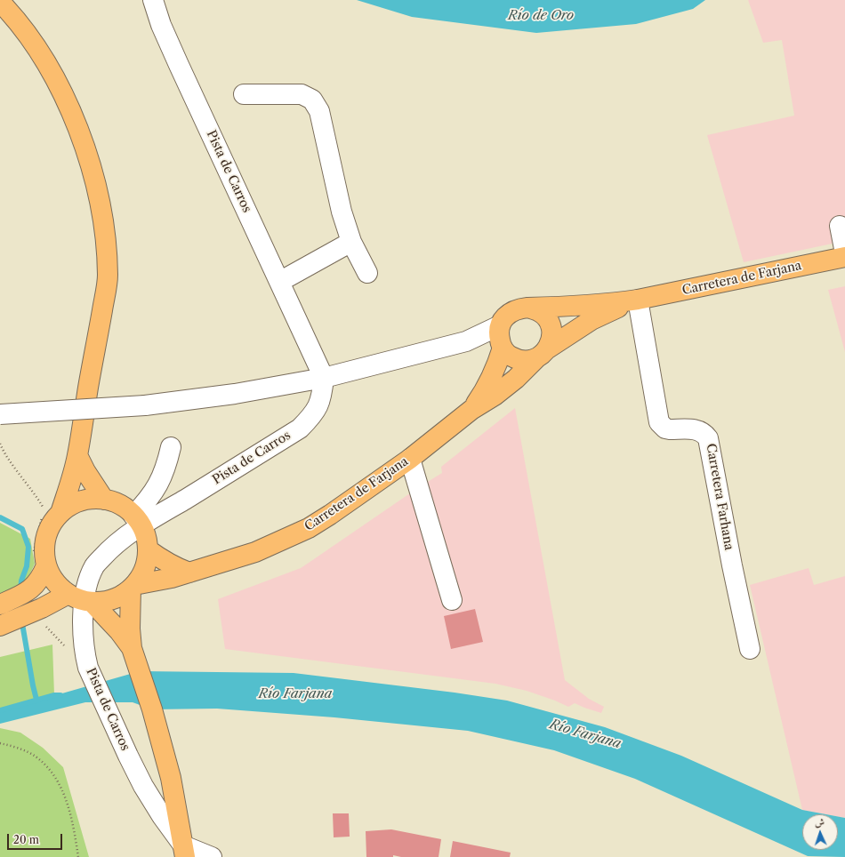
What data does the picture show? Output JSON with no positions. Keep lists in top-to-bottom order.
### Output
{
  "streets": {
    "main road": ["Carretera de Farjana"],
    "street": ["Pista de Carros", "Carretera Farhana"]
  },
  "crossings": [
    ["Carretera de Farjana", "Carretera Farhana"]
  ],
  "water": ["Río de Oro", "Río Farjana"],
  "scale_bar": "20 m",
  "north": "top"
}
